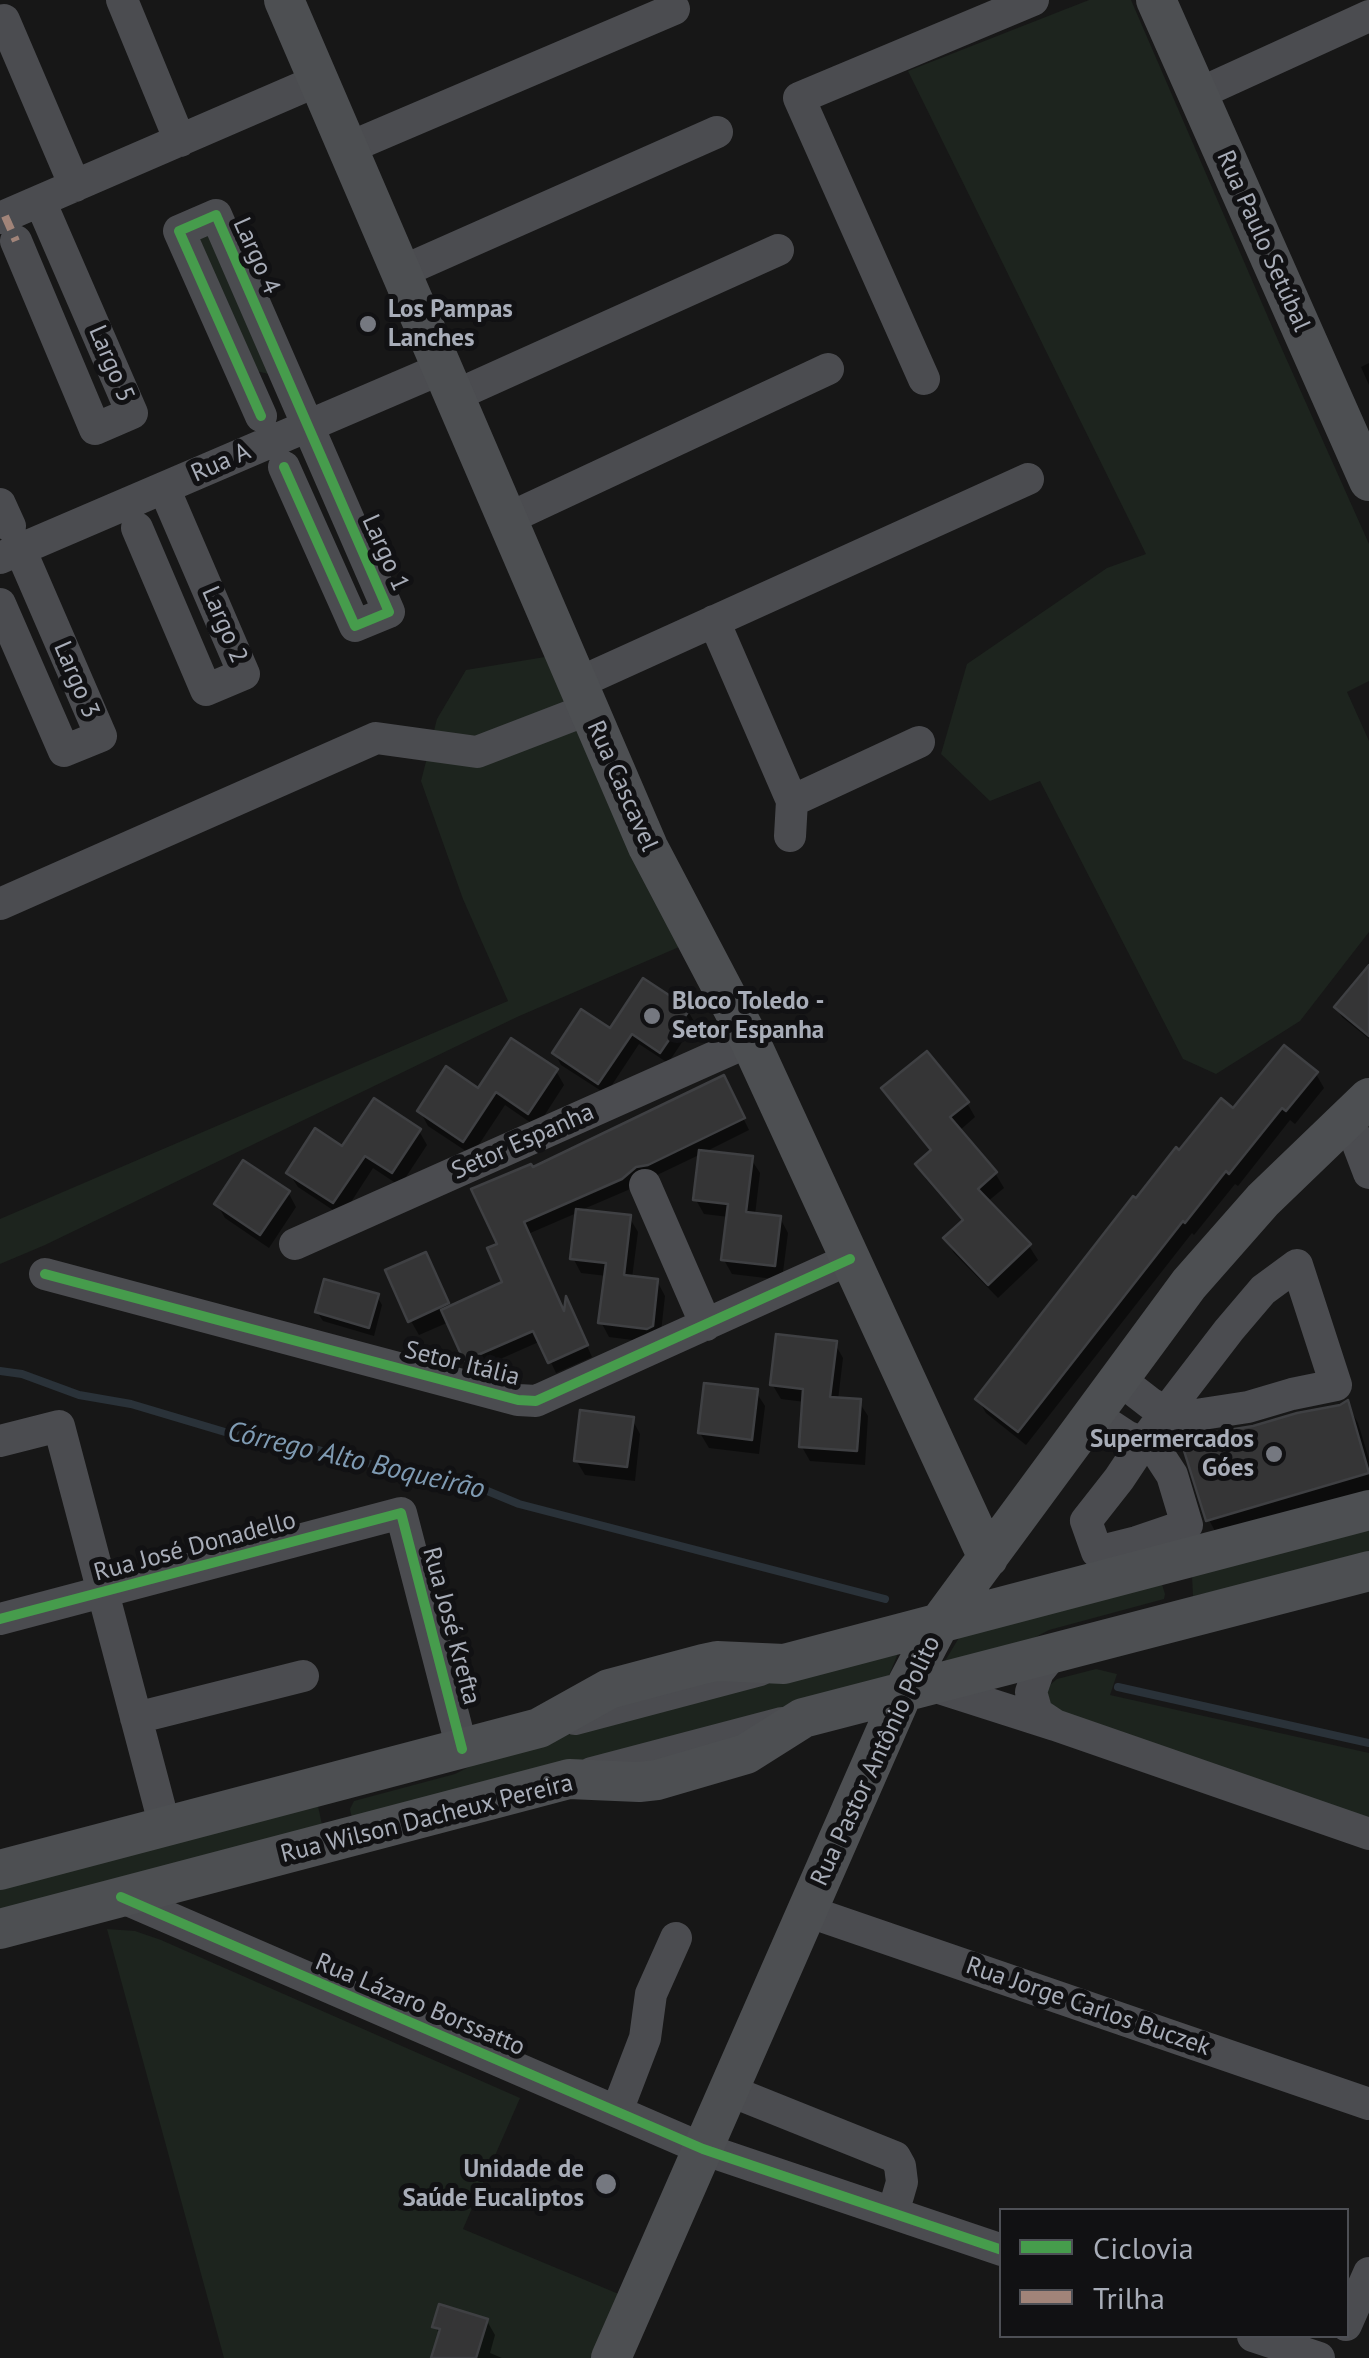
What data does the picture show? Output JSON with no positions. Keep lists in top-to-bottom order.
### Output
{
  "streets": {
    "main road": [
      "Rua Paulo Setúbal",
      "Rua Cascavel",
      "Rua Pastor Antônio Polito",
      "Rua Wilson Dacheux Pereira"
    ],
    "street": [
      "Largo 4",
      "Largo 5",
      "Rua A",
      "Largo 1",
      "Largo 2",
      "Largo 3",
      "Setor Espanha",
      "Setor Itália",
      "Rua José Donadello",
      "Rua José Krefta",
      "Rua Lázaro Borssatto",
      "Rua Jorge Carlos Buczek"
    ]
  },
  "crossings": [
    ["Largo 4", "Rua A"],
    ["Largo 4", "Largo 1"],
    ["Rua A", "Largo 1"],
    ["Rua A", "Largo 2"],
    ["Rua A", "Largo 3"],
    ["Rua A", "Rua Cascavel"],
    ["Rua Cascavel", "Setor Espanha"],
    ["Rua Cascavel", "Setor Itália"],
    ["Rua Cascavel", "Rua Pastor Antônio Polito"],
    ["Rua José Donadello", "Rua José Krefta"],
    ["Rua Pastor Antônio Polito", "Rua Wilson Dacheux Pereira"],
    ["Rua Pastor Antônio Polito", "Rua Lázaro Borssatto"],
    ["Rua Pastor Antônio Polito", "Rua Jorge Carlos Buczek"],
    ["Rua Wilson Dacheux Pereira", "Rua Lázaro Borssatto"]
  ],
  "water": ["Córrego Alto Boqueirão"],
  "places": [
    "Los Pampas Lanches",
    "Bloco Toledo - Setor Espanha",
    "Supermercados Góes",
    "Unidade de Saúde Eucaliptos"
  ],
  "legend": ["Ciclovia", "Trilha"]
}
